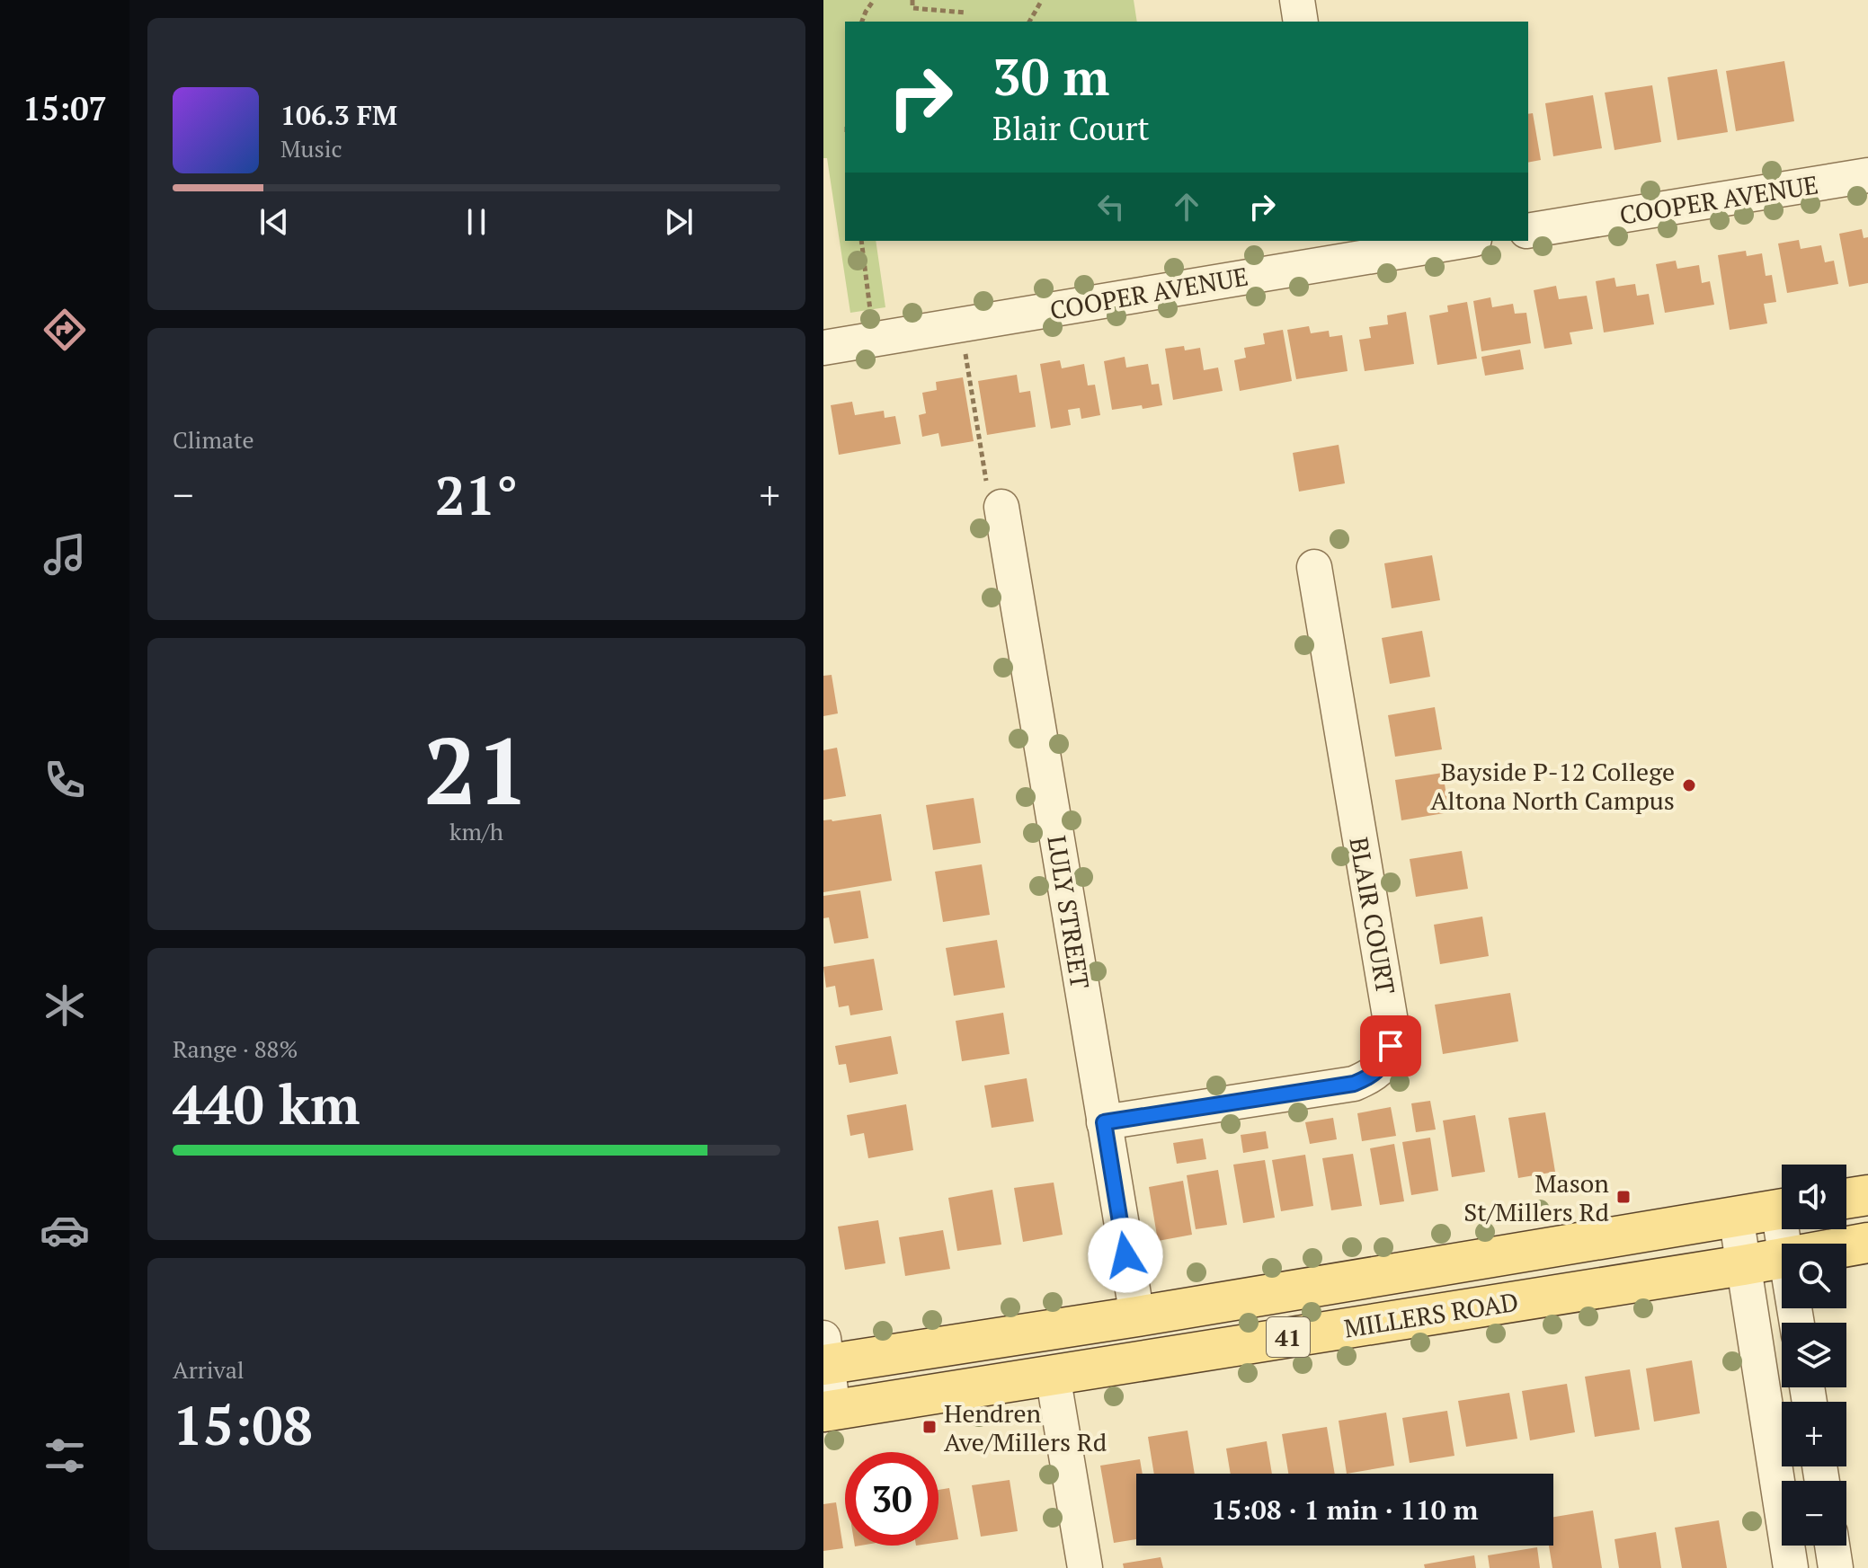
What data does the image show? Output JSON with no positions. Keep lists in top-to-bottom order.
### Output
{
  "streets": {
    "main road": ["MILLERS ROAD", "41"],
    "street": ["COOPER AVENUE", "LULY STREET", "BLAIR COURT"]
  },
  "crossings": [
    ["LULY STREET", "BLAIR COURT"],
    ["LULY STREET", "MILLERS ROAD"]
  ],
  "places": {
    "other": ["Bayside P-12 College Altona North Campus"],
    "transit": ["Mason St/Millers Rd", "Hendren Ave/Millers Rd"]
  },
  "page": {
    "tabs": "15:07",
    "turn": ["30 m", "Blair Court"],
    "song": ["106.3 FM", "Music"],
    "tile": [
      "Climate",
      ["21", "km/h"],
      ["Range · 88%", "440 km"],
      ["Arrival", "15:08"]
    ],
    "heat": ["−", "21°", "+"],
    "map_buttons": ["+", "−"],
    "limit": "30",
    "trip": "15:08 · 1 min · 110 m"
  }
}
